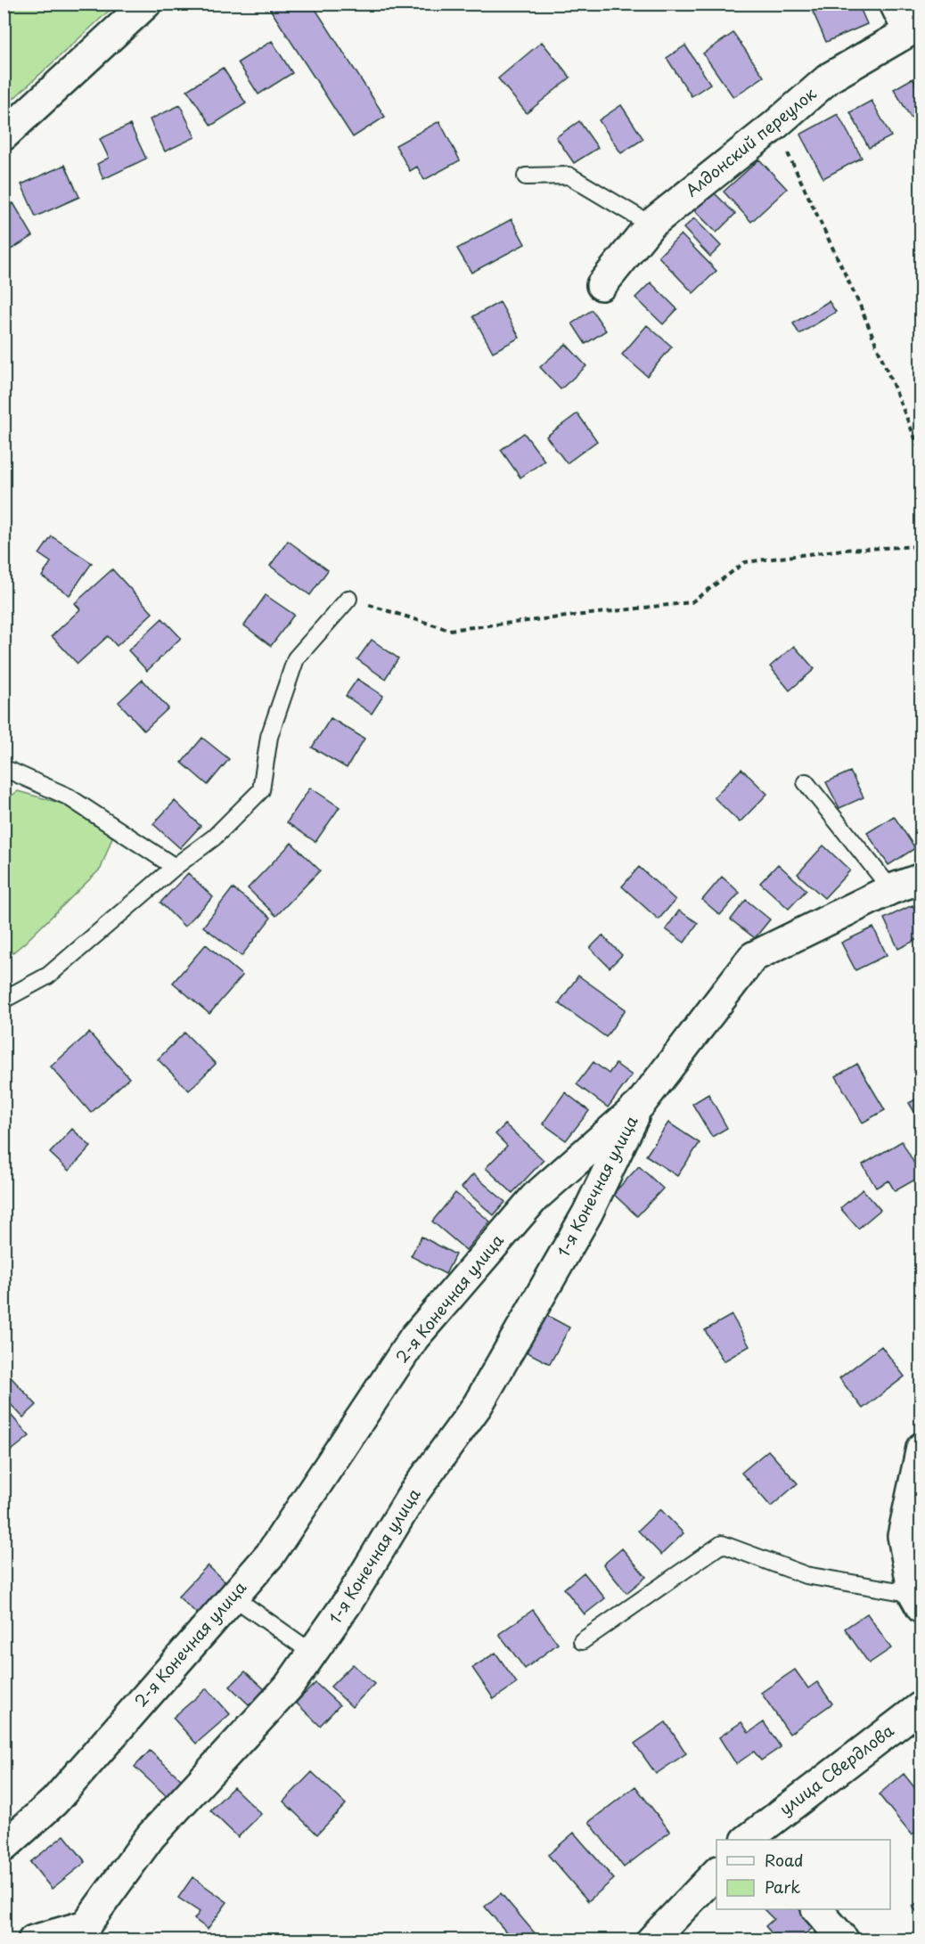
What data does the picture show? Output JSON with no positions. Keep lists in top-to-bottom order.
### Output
{
  "streets": {
    "street": [
      "Алдонский переулок",
      "1-я Конечная улица",
      "2-я Конечная улица",
      "улица Свердлова"
    ]
  },
  "crossings": [
    ["1-я Конечная улица", "2-я Конечная улица"]
  ],
  "legend": ["Road", "Park"]
}
